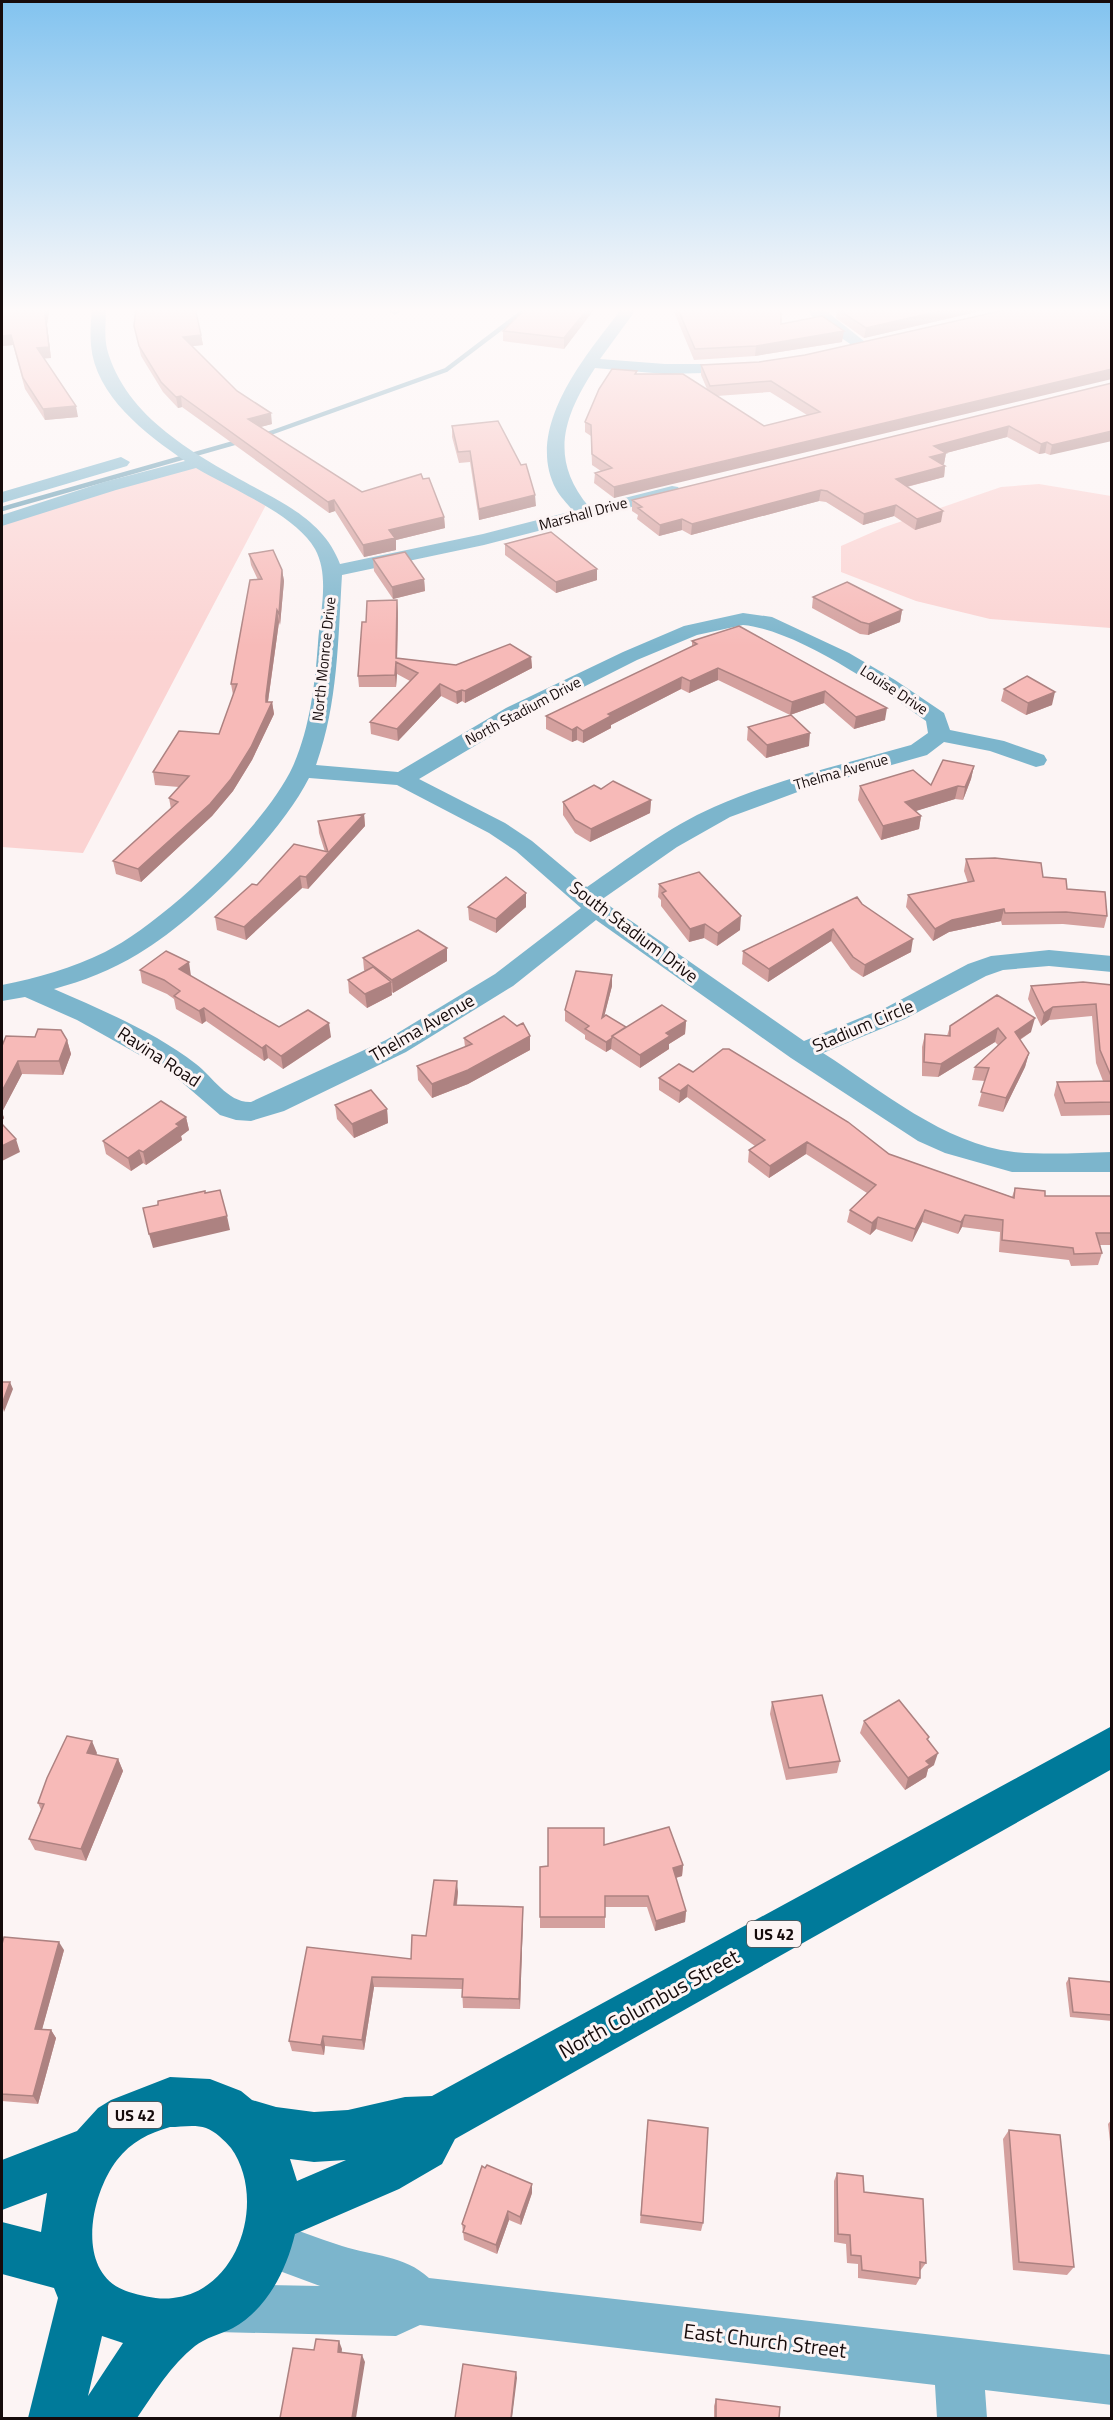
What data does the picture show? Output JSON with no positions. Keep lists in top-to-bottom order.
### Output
{
  "streets": {
    "main road": ["US 42", "North Columbus Street"],
    "street": [
      "Marshall Drive",
      "North Monroe Drive",
      "Louise Drive",
      "North Stadium Drive",
      "Thelma Avenue",
      "South Stadium Drive",
      "Stadium Circle",
      "Ravina Road",
      "East Church Street"
    ]
  },
  "crossings": [
    ["Marshall Drive", "North Monroe Drive"],
    ["North Monroe Drive", "Ravina Road"],
    ["Louise Drive", "North Stadium Drive"],
    ["Louise Drive", "Thelma Avenue"],
    ["North Stadium Drive", "South Stadium Drive"],
    ["Thelma Avenue", "South Stadium Drive"],
    ["Thelma Avenue", "Ravina Road"],
    ["South Stadium Drive", "Stadium Circle"],
    ["US 42", "North Columbus Street"],
    ["US 42", "East Church Street"]
  ]
}
